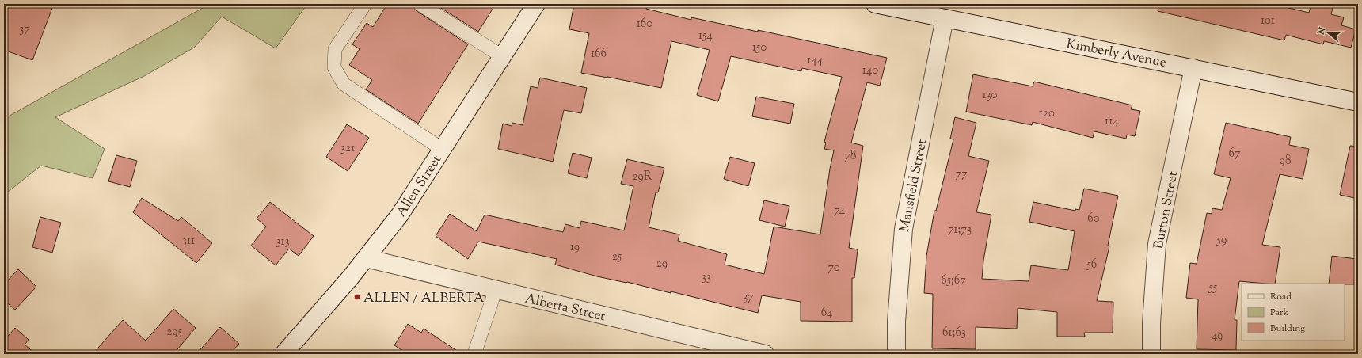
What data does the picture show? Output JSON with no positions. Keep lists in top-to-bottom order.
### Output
{
  "streets": {
    "street": [
      "Kimberly Avenue",
      "Allen Street",
      "Mansfield Street",
      "Burton Street",
      "Alberta Street"
    ]
  },
  "crossings": [
    ["Kimberly Avenue", "Mansfield Street"],
    ["Kimberly Avenue", "Burton Street"],
    ["Allen Street", "Alberta Street"]
  ],
  "places": {
    "transit": ["ALLEN / ALBERTA"]
  },
  "house_numbers": [
    "101",
    "160",
    "37",
    "154",
    "150",
    "166",
    "144",
    "140",
    "130",
    "120",
    "114",
    "321",
    "67",
    "78",
    "98",
    "77",
    "29R",
    "74",
    "60",
    "71;73",
    "59",
    "311",
    "313",
    "19",
    "25",
    "29",
    "56",
    "70",
    "33",
    "65;67",
    "55",
    "37",
    "64",
    "295",
    "61;63",
    "49"
  ],
  "legend": ["Road", "Park", "Building"],
  "north": "left"
}
